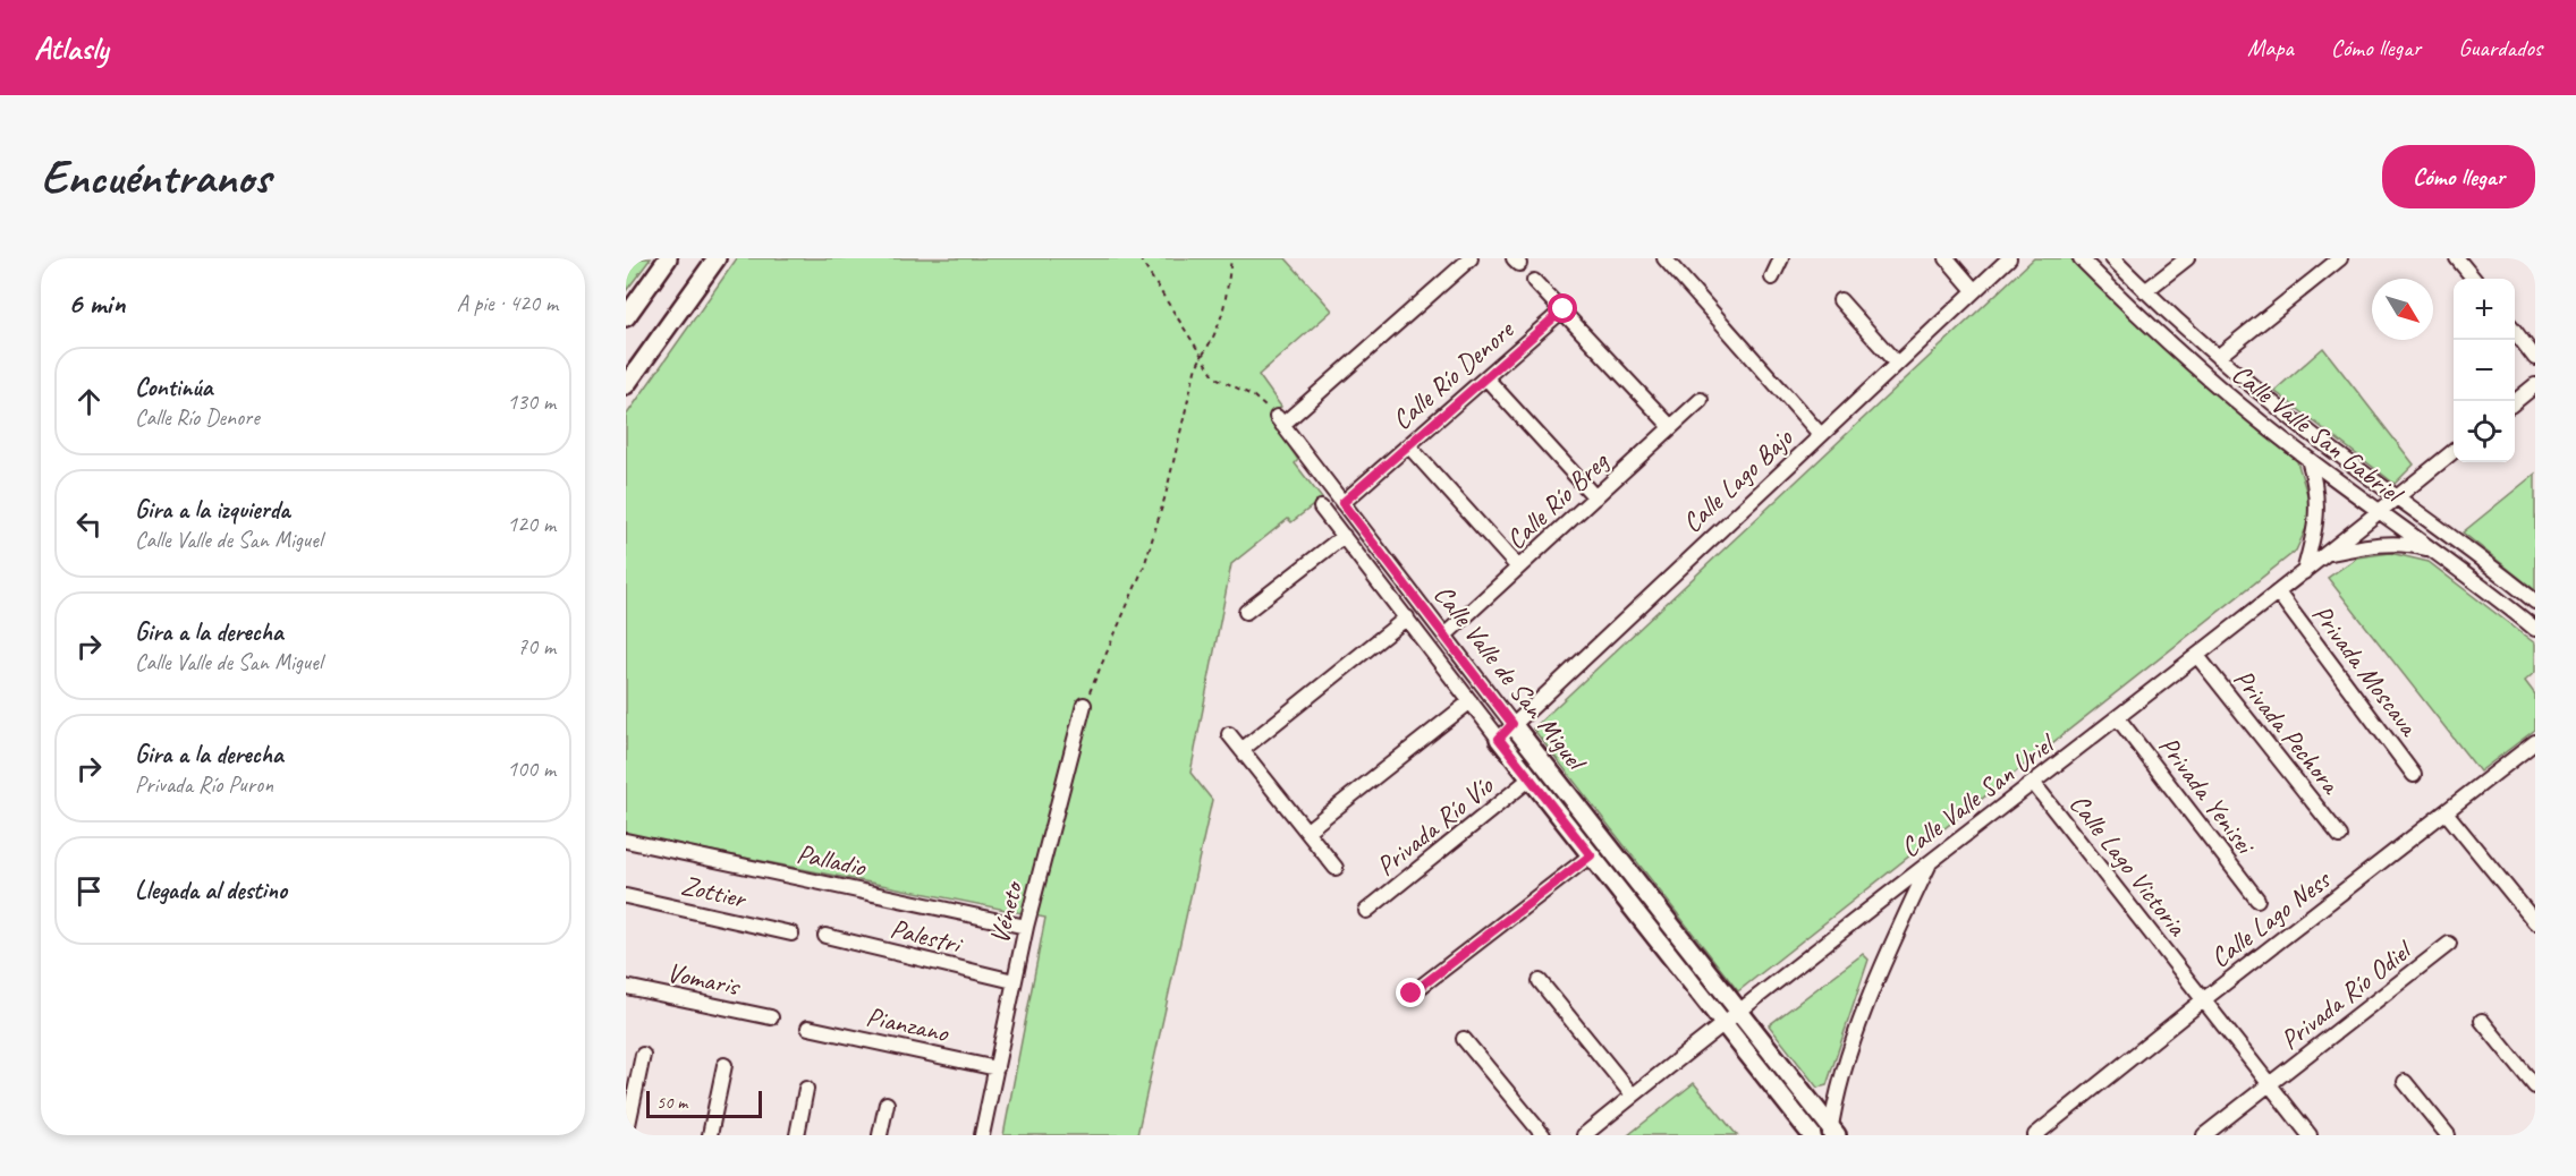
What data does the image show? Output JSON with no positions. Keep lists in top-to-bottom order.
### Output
{
  "streets": {
    "street": [
      "Calle Río Denore",
      "Calle Valle San Gabriel",
      "Calle Lago Bajo",
      "Calle Río Breg",
      "Privada Moscava",
      "Calle Valle de San Miguel",
      "Privada Pechora",
      "Privada Yenisei",
      "Calle Valle San Uriel",
      "Privada Río Vío",
      "Palladio",
      "Calle Lago Victoria",
      "Zottier",
      "Véneto",
      "Calle Lago Ness",
      "Palestri",
      "Vomaris",
      "Privada Río Odiel",
      "Pianzano"
    ]
  },
  "crossings": [
    ["Calle Río Denore", "Calle Valle de San Miguel"],
    ["Calle Valle San Gabriel", "Calle Valle San Uriel"],
    ["Calle Lago Bajo", "Calle Valle de San Miguel"],
    ["Calle Río Breg", "Calle Valle de San Miguel"],
    ["Privada Moscava", "Calle Valle San Uriel"],
    ["Calle Valle de San Miguel", "Calle Valle San Uriel"],
    ["Calle Valle de San Miguel", "Privada Río Vío"],
    ["Privada Pechora", "Calle Valle San Uriel"],
    ["Privada Yenisei", "Calle Valle San Uriel"],
    ["Calle Valle San Uriel", "Calle Lago Victoria"],
    ["Palladio", "Véneto"],
    ["Calle Lago Victoria", "Calle Lago Ness"],
    ["Calle Lago Victoria", "Privada Río Odiel"],
    ["Véneto", "Palestri"],
    ["Véneto", "Pianzano"]
  ],
  "scale_bar": "50 m",
  "north": "bottom right",
  "page": {
    "header": "Atlasly",
    "nav": ["Mapa", "Cómo llegar", "Guardados"],
    "buttons": "Cómo llegar",
    "title": "Encuéntranos",
    "heading": ["6 min", "A pie · 420 m"],
    "map_buttons": ["+", "−"],
    "list": [
      ["Continúa", "Calle Río Denore", "130 m"],
      ["Gira a la izquierda", "Calle Valle de San Miguel", "120 m"],
      ["Gira a la derecha", "Calle Valle de San Miguel", "70 m"],
      ["Gira a la derecha", "Privada Río Puron", "100 m"],
      "Llegada al destino"
    ],
    "scale": "50 m"
  }
}
